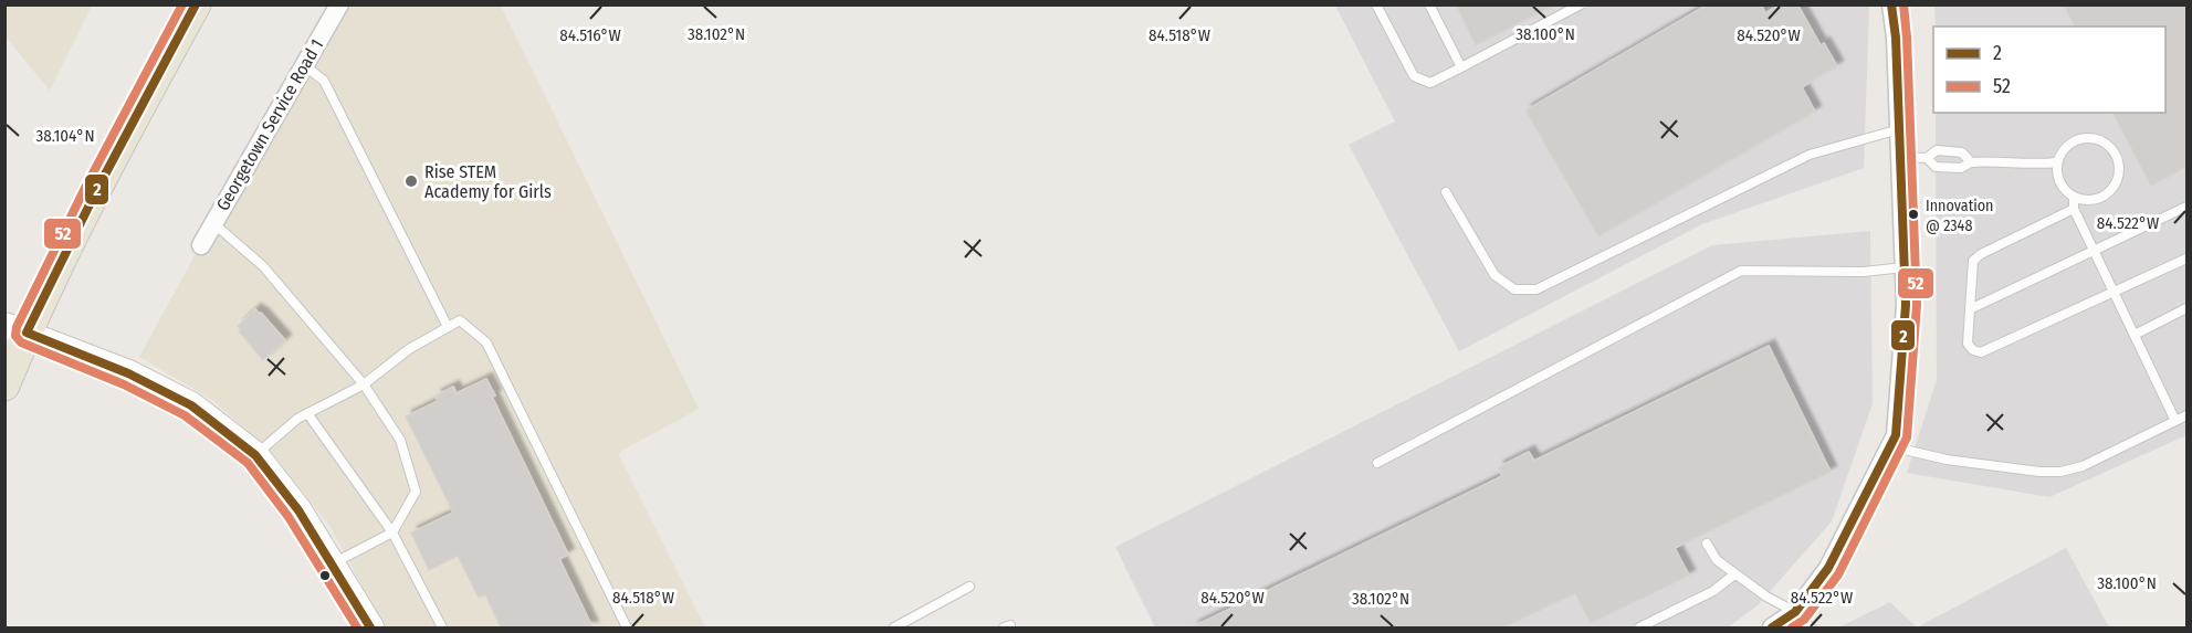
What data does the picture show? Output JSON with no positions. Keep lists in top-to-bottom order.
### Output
{
  "streets": {
    "street": ["Georgetown Service Road 1"]
  },
  "places": ["Rise STEM Academy for Girls", "Innovation @ 2348"],
  "lines": ["transit line 2", "transit line 52"],
  "legend": ["2", "52"],
  "coordinates": [
    "38.102°N",
    "38.100°N",
    "84.516°W",
    "84.518°W",
    "84.520°W",
    "38.104°N",
    "84.522°W"
  ]
}
